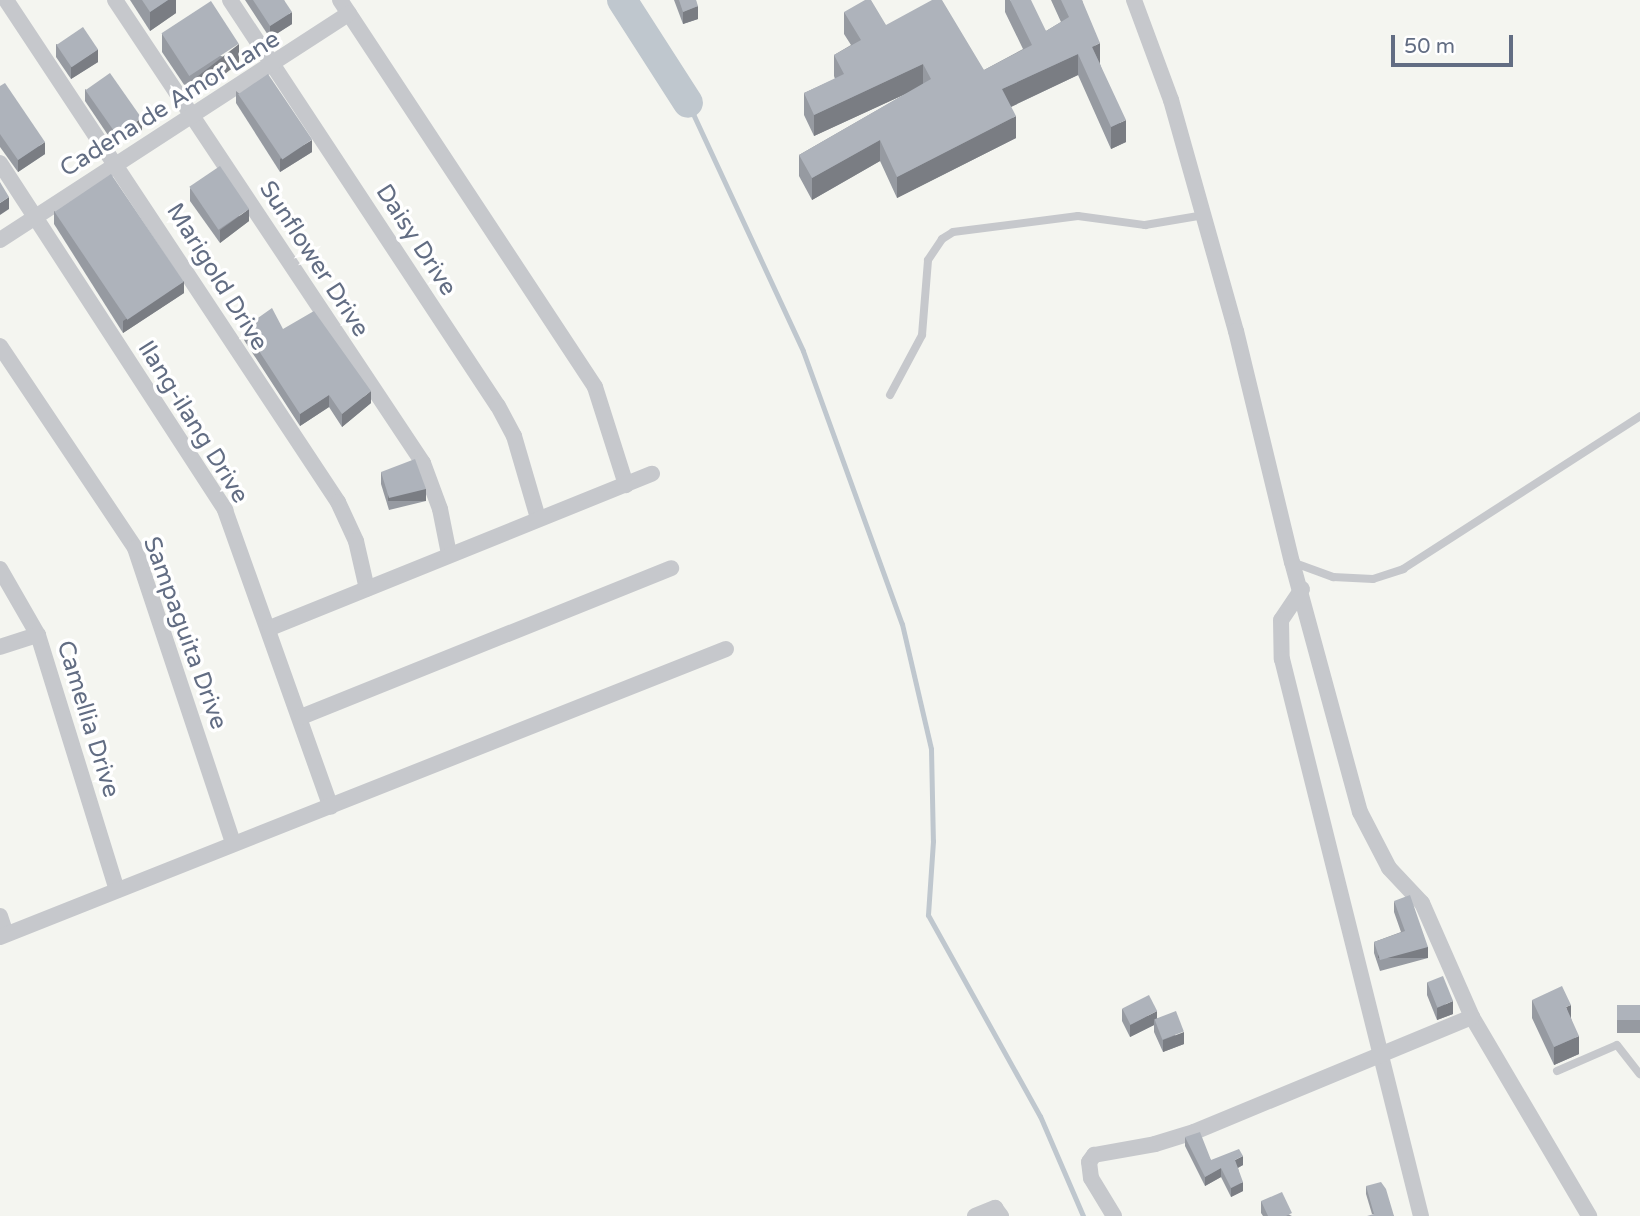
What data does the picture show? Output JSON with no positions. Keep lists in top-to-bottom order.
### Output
{
  "streets": {
    "street": [
      "Cadena de Amor Lane",
      "Daisy Drive",
      "Sunflower Drive",
      "Marigold Drive",
      "Ilang-ilang Drive",
      "Sampaguita Drive",
      "Camellia Drive"
    ]
  },
  "crossings": [
    ["Cadena de Amor Lane", "Daisy Drive"],
    ["Cadena de Amor Lane", "Sunflower Drive"],
    ["Cadena de Amor Lane", "Marigold Drive"],
    ["Cadena de Amor Lane", "Ilang-ilang Drive"]
  ],
  "scale_bar": "50 m"
}
